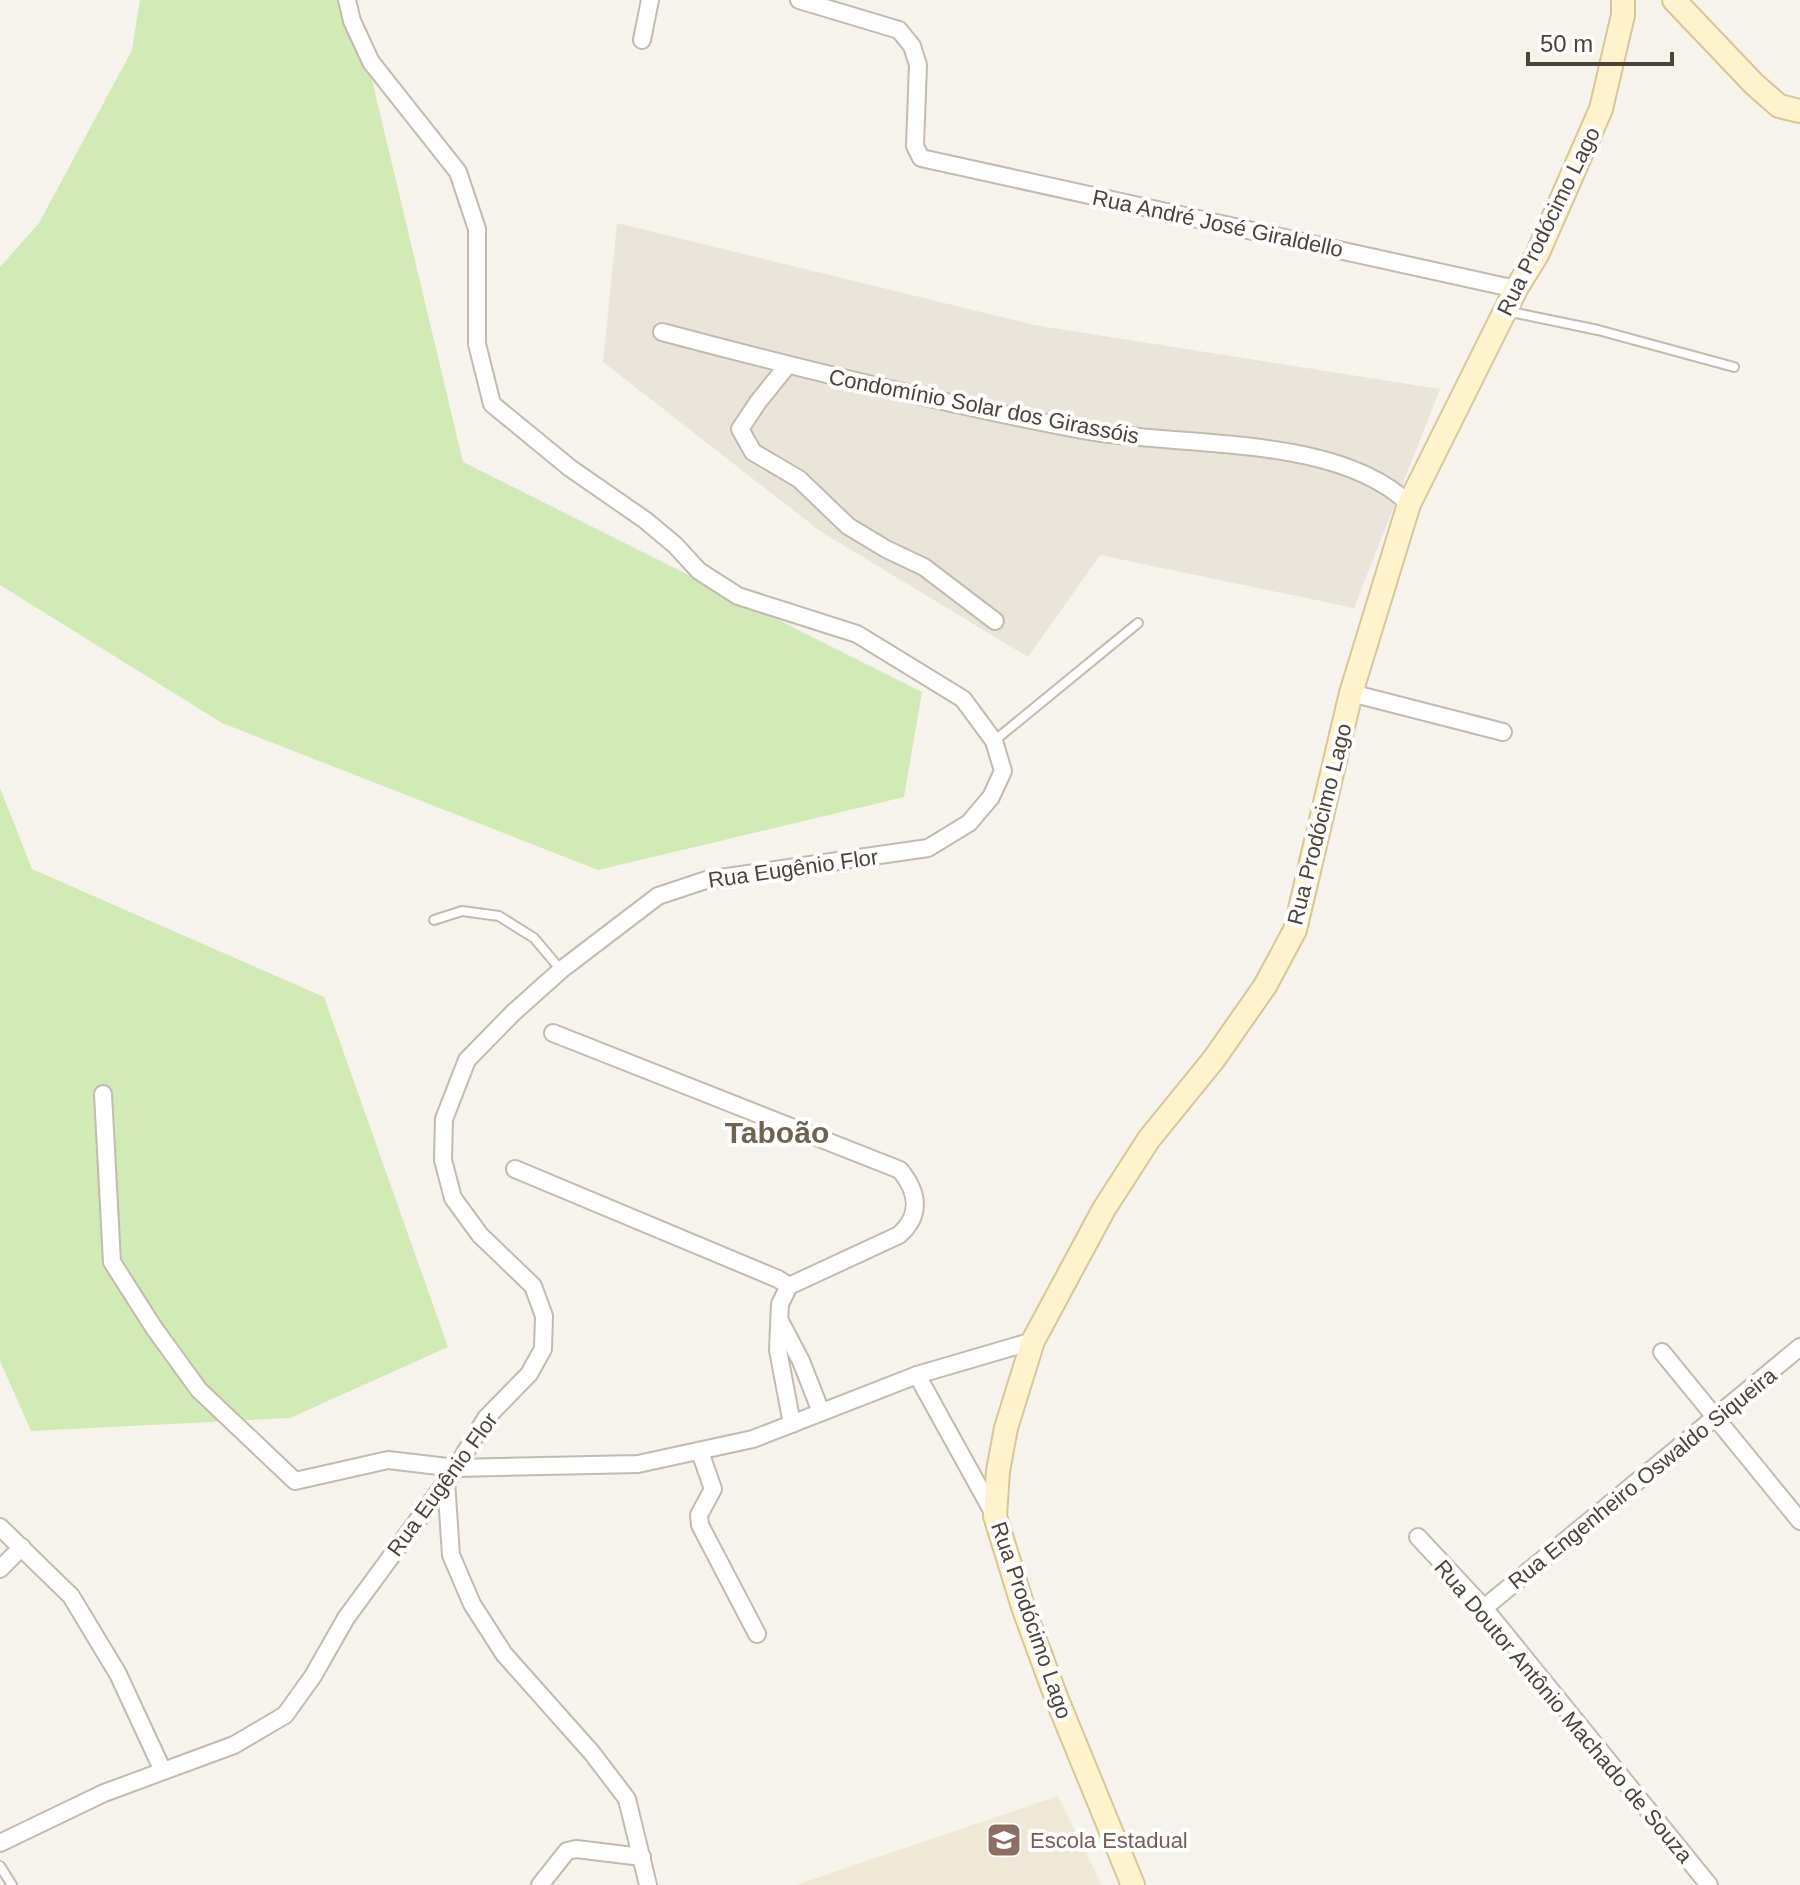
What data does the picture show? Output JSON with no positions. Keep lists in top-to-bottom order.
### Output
{
  "streets": {
    "main road": ["Rua Prodócimo Lago"],
    "street": [
      "Rua André José Giraldello",
      "Condomínio Solar dos Girassóis",
      "Rua Eugênio Flor",
      "Rua Engenheiro Oswaldo Siqueira",
      "Rua Doutor Antônio Machado de Souza"
    ]
  },
  "crossings": [
    ["Rua Prodócimo Lago", "Rua André José Giraldello"],
    ["Rua Prodócimo Lago", "Condomínio Solar dos Girassóis"],
    ["Rua Engenheiro Oswaldo Siqueira", "Rua Doutor Antônio Machado de Souza"]
  ],
  "districts": ["Taboão"],
  "places": {
    "school or university": ["Escola Estadual"]
  },
  "scale_bar": "50 m"
}
